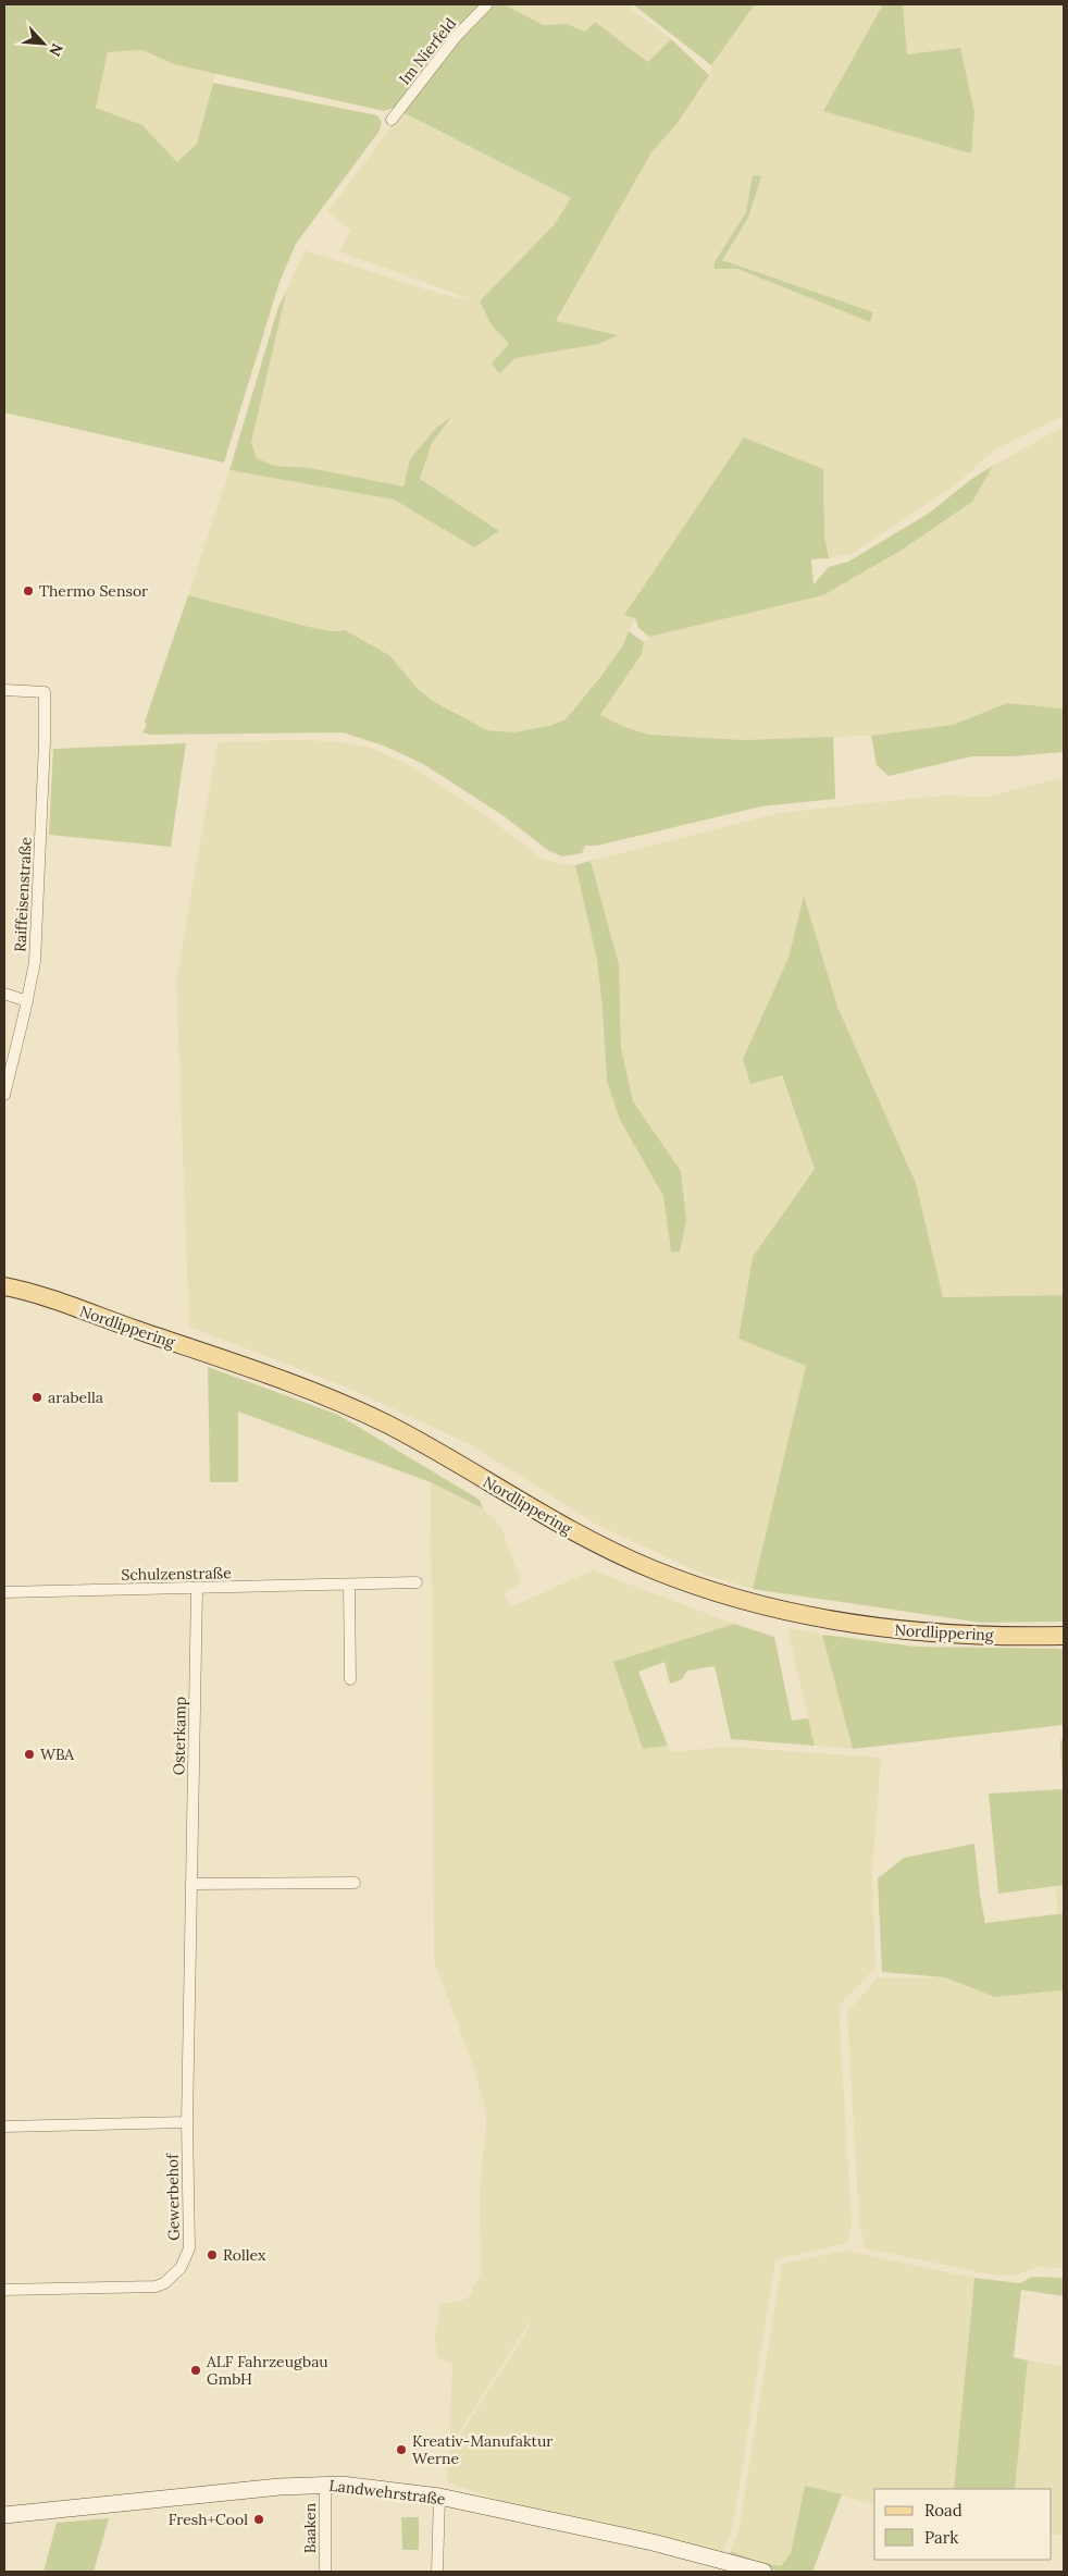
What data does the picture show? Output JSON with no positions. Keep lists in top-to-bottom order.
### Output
{
  "streets": {
    "main road": ["Nordlippering"],
    "street": [
      "Im Nierfeld",
      "Raiffeisenstraße",
      "Schulzenstraße",
      "Osterkamp",
      "Gewerbehof",
      "Landwehrstraße",
      "Baaken"
    ]
  },
  "crossings": [
    ["Schulzenstraße", "Osterkamp"],
    ["Osterkamp", "Gewerbehof"],
    ["Landwehrstraße", "Baaken"]
  ],
  "places": [
    "Thermo Sensor",
    "arabella",
    "WBA",
    "Rollex",
    "ALF Fahrzeugbau GmbH",
    "Kreativ-Manufaktur Werne",
    "Fresh+Cool"
  ],
  "legend": ["Road", "Park"],
  "north": "bottom right"
}
